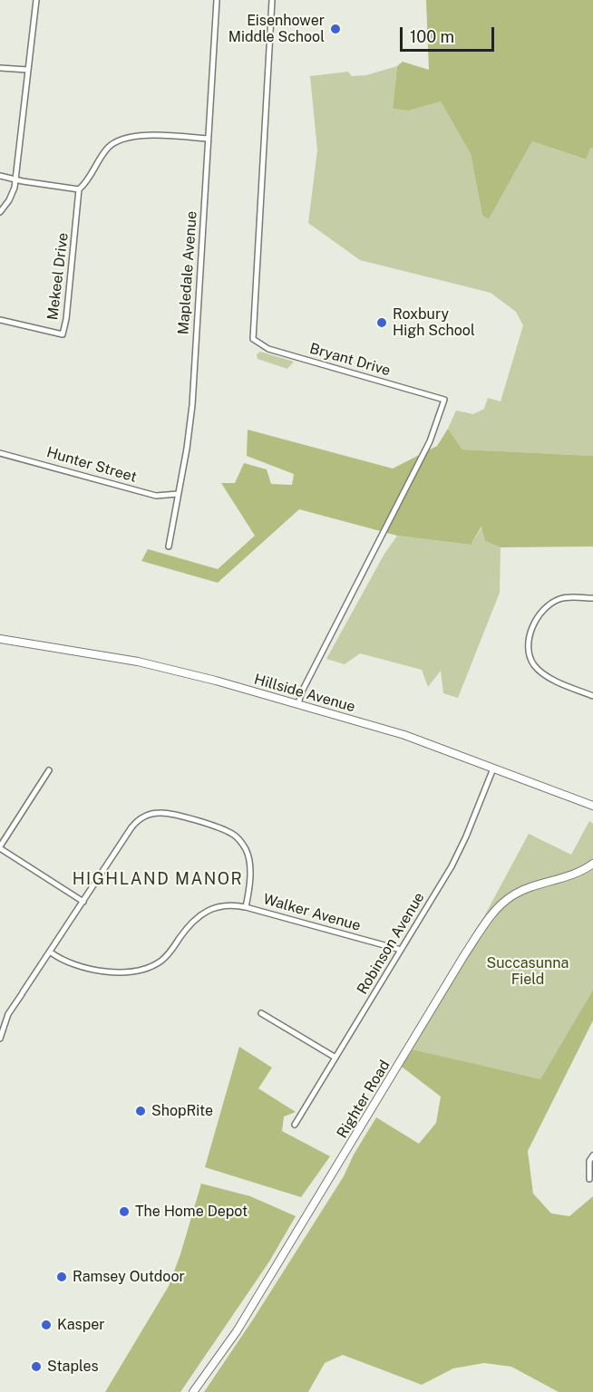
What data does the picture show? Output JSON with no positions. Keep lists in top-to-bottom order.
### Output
{
  "streets": {
    "street": [
      "Mapledale Avenue",
      "Mekeel Drive",
      "Bryant Drive",
      "Hunter Street",
      "Hillside Avenue",
      "Walker Avenue",
      "Robinson Avenue",
      "Righter Road"
    ]
  },
  "crossings": [
    ["Mapledale Avenue", "Hunter Street"],
    ["Bryant Drive", "Hillside Avenue"],
    ["Hillside Avenue", "Robinson Avenue"],
    ["Walker Avenue", "Robinson Avenue"]
  ],
  "districts": ["HIGHLAND MANOR"],
  "parks": ["Succasunna Field"],
  "places": [
    "Eisenhower Middle School",
    "Roxbury High School",
    "ShopRite",
    "The Home Depot",
    "Ramsey Outdoor",
    "Kasper",
    "Staples"
  ],
  "scale_bar": "100 m"
}
